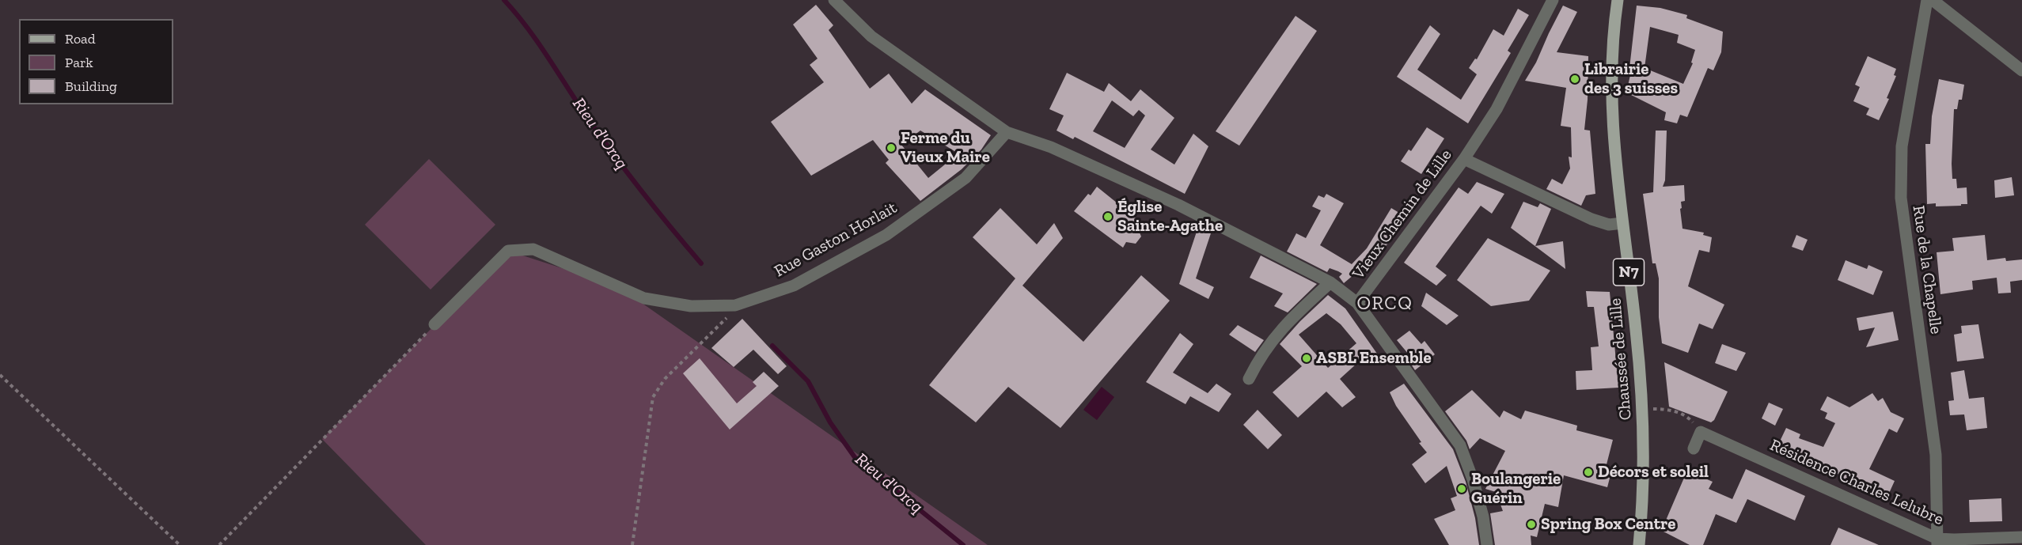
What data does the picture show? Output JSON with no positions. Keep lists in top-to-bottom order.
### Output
{
  "streets": {
    "main road": ["N7", "Chaussée de Lille"],
    "street": [
      "Vieux Chemin de Lille",
      "Rue Gaston Horlait",
      "Rue de la Chapelle",
      "Résidence Charles Lelubre"
    ]
  },
  "crossings": [
    ["Vieux Chemin de Lille", "Chaussée de Lille"],
    ["Rue de la Chapelle", "Résidence Charles Lelubre"]
  ],
  "districts": ["ORCQ"],
  "water": ["Rieu d'Orcq"],
  "places": [
    "Librairie des 3 suisses",
    "Ferme du Vieux Maire",
    "Église Sainte-Agathe",
    "ASBL Ensemble",
    "Décors et soleil",
    "Boulangerie Guérin",
    "Spring Box Centre"
  ],
  "legend": ["Road", "Park", "Building"]
}
